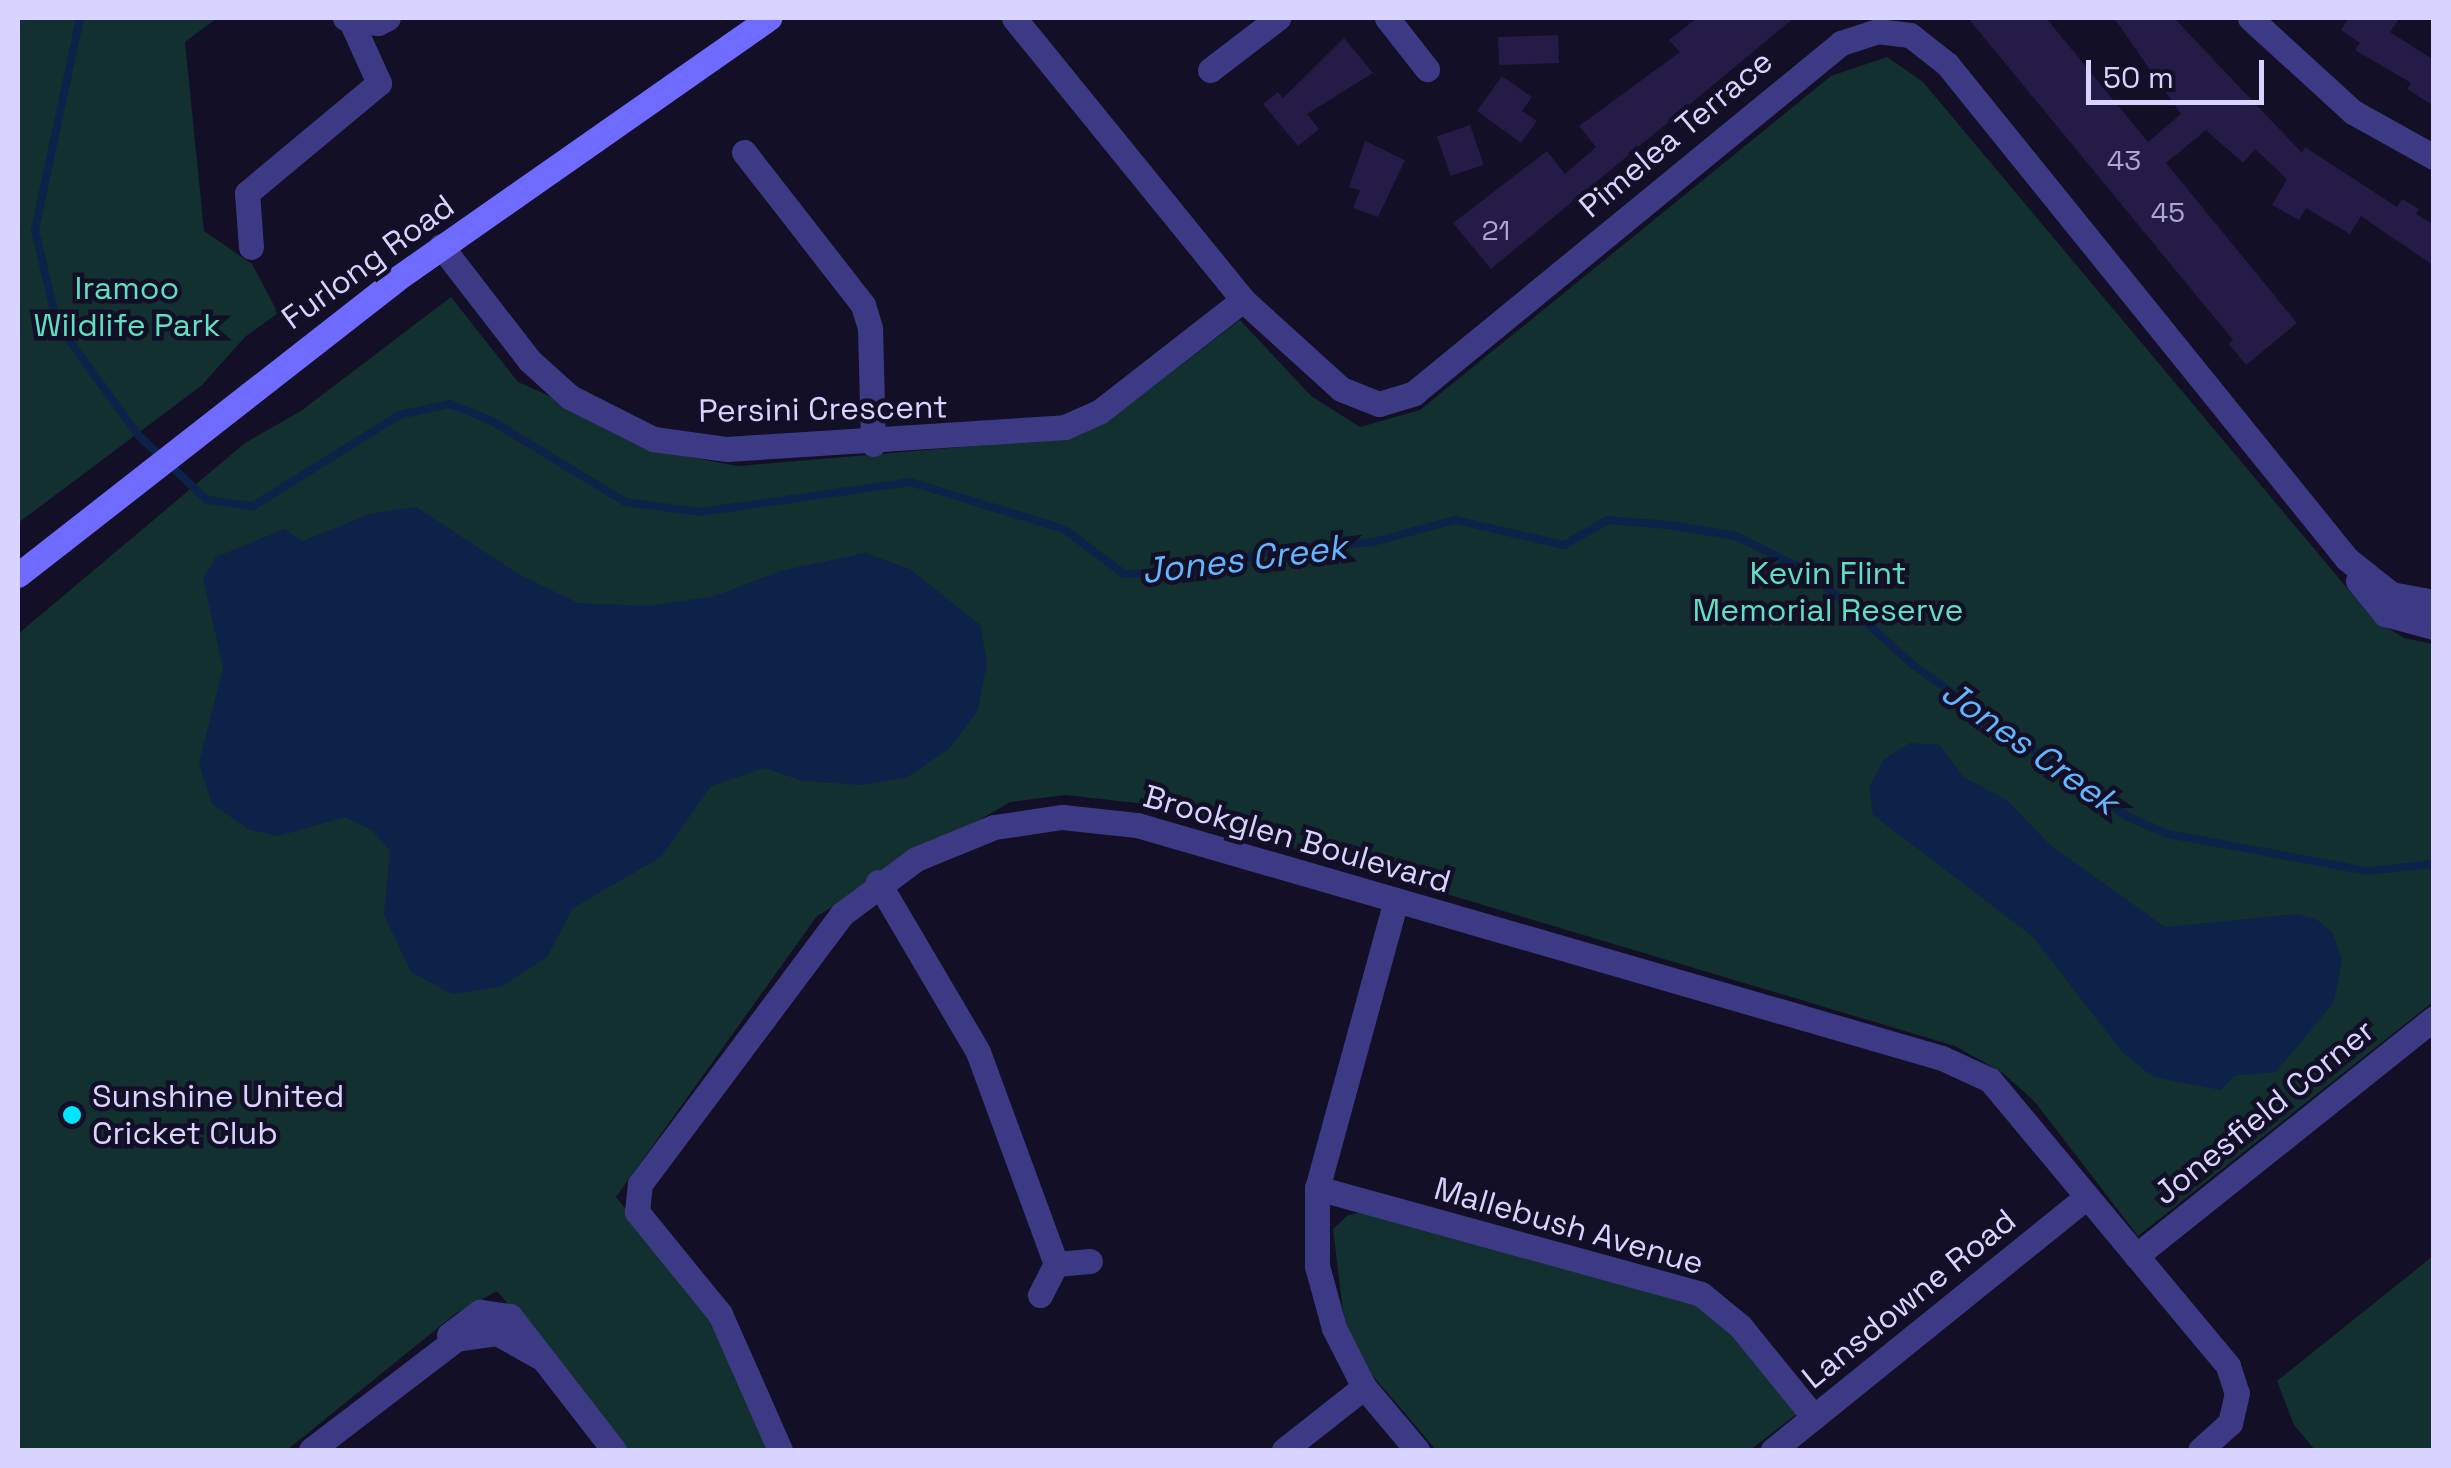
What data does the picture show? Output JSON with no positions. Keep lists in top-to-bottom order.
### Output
{
  "streets": {
    "main road": ["Furlong Road"],
    "street": [
      "Pimelea Terrace",
      "Persini Crescent",
      "Brookglen Boulevard",
      "Jonesfield Corner",
      "Mallebush Avenue",
      "Lansdowne Road"
    ]
  },
  "crossings": [
    ["Pimelea Terrace", "Persini Crescent"],
    ["Furlong Road", "Persini Crescent"],
    ["Brookglen Boulevard", "Jonesfield Corner"],
    ["Brookglen Boulevard", "Lansdowne Road"],
    ["Mallebush Avenue", "Lansdowne Road"]
  ],
  "water": ["Jones Creek"],
  "parks": ["Iramoo Wildlife Park", "Kevin Flint Memorial Reserve"],
  "places": ["Sunshine United Cricket Club"],
  "house_numbers": ["43", "45", "21"],
  "scale_bar": "50 m"
}
